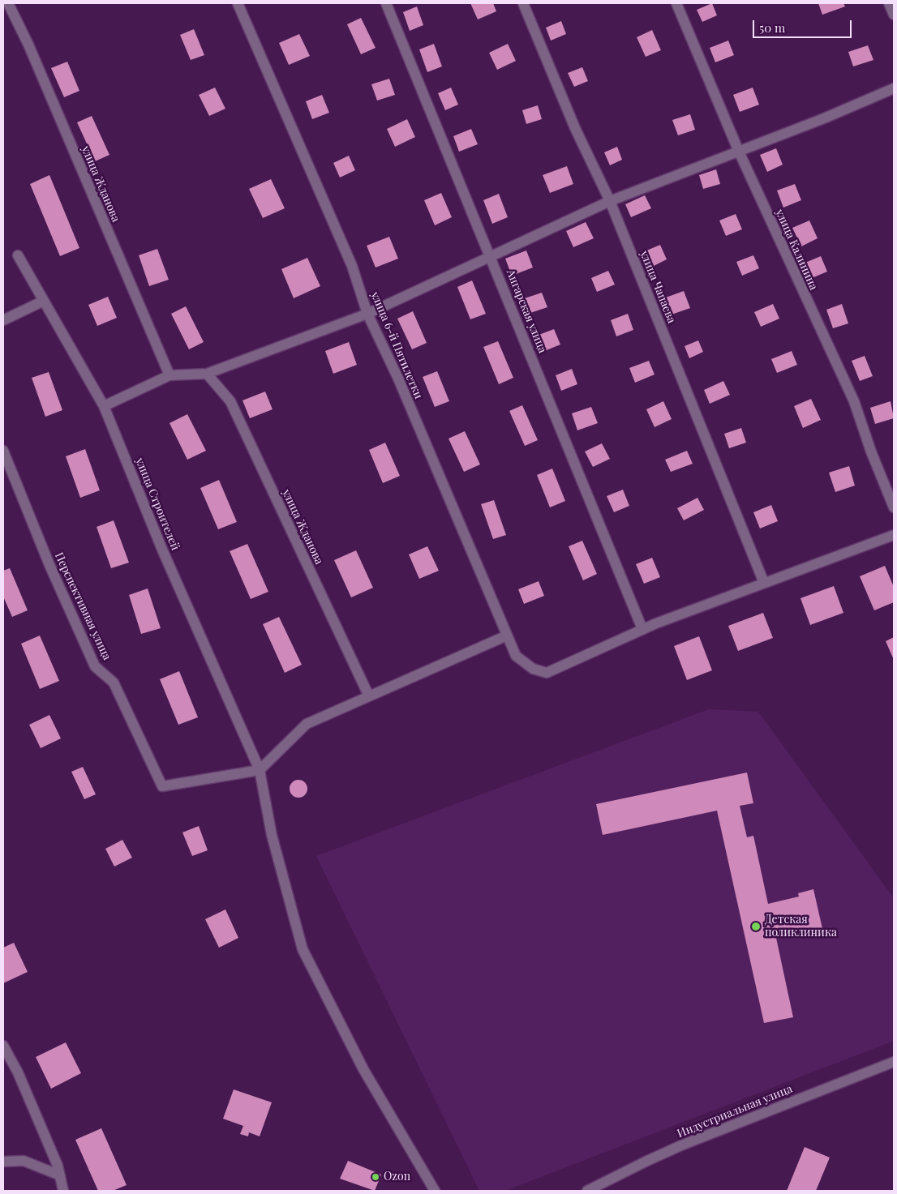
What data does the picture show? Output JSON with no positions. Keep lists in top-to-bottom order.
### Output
{
  "streets": {
    "street": [
      "улица Жданова",
      "улица Калинина",
      "улица Чапаева",
      "Ангарская улица",
      "улица 6-й Пятилетки",
      "улица Строителей",
      "Перспективная улица",
      "Индустриальная улица"
    ]
  },
  "crossings": [
    ["Ангарская улица", "улица 6-й Пятилетки"],
    ["улица Строителей", "Перспективная улица"]
  ],
  "places": ["Детская поликлиника", "Ozon"],
  "scale_bar": "50 m"
}
